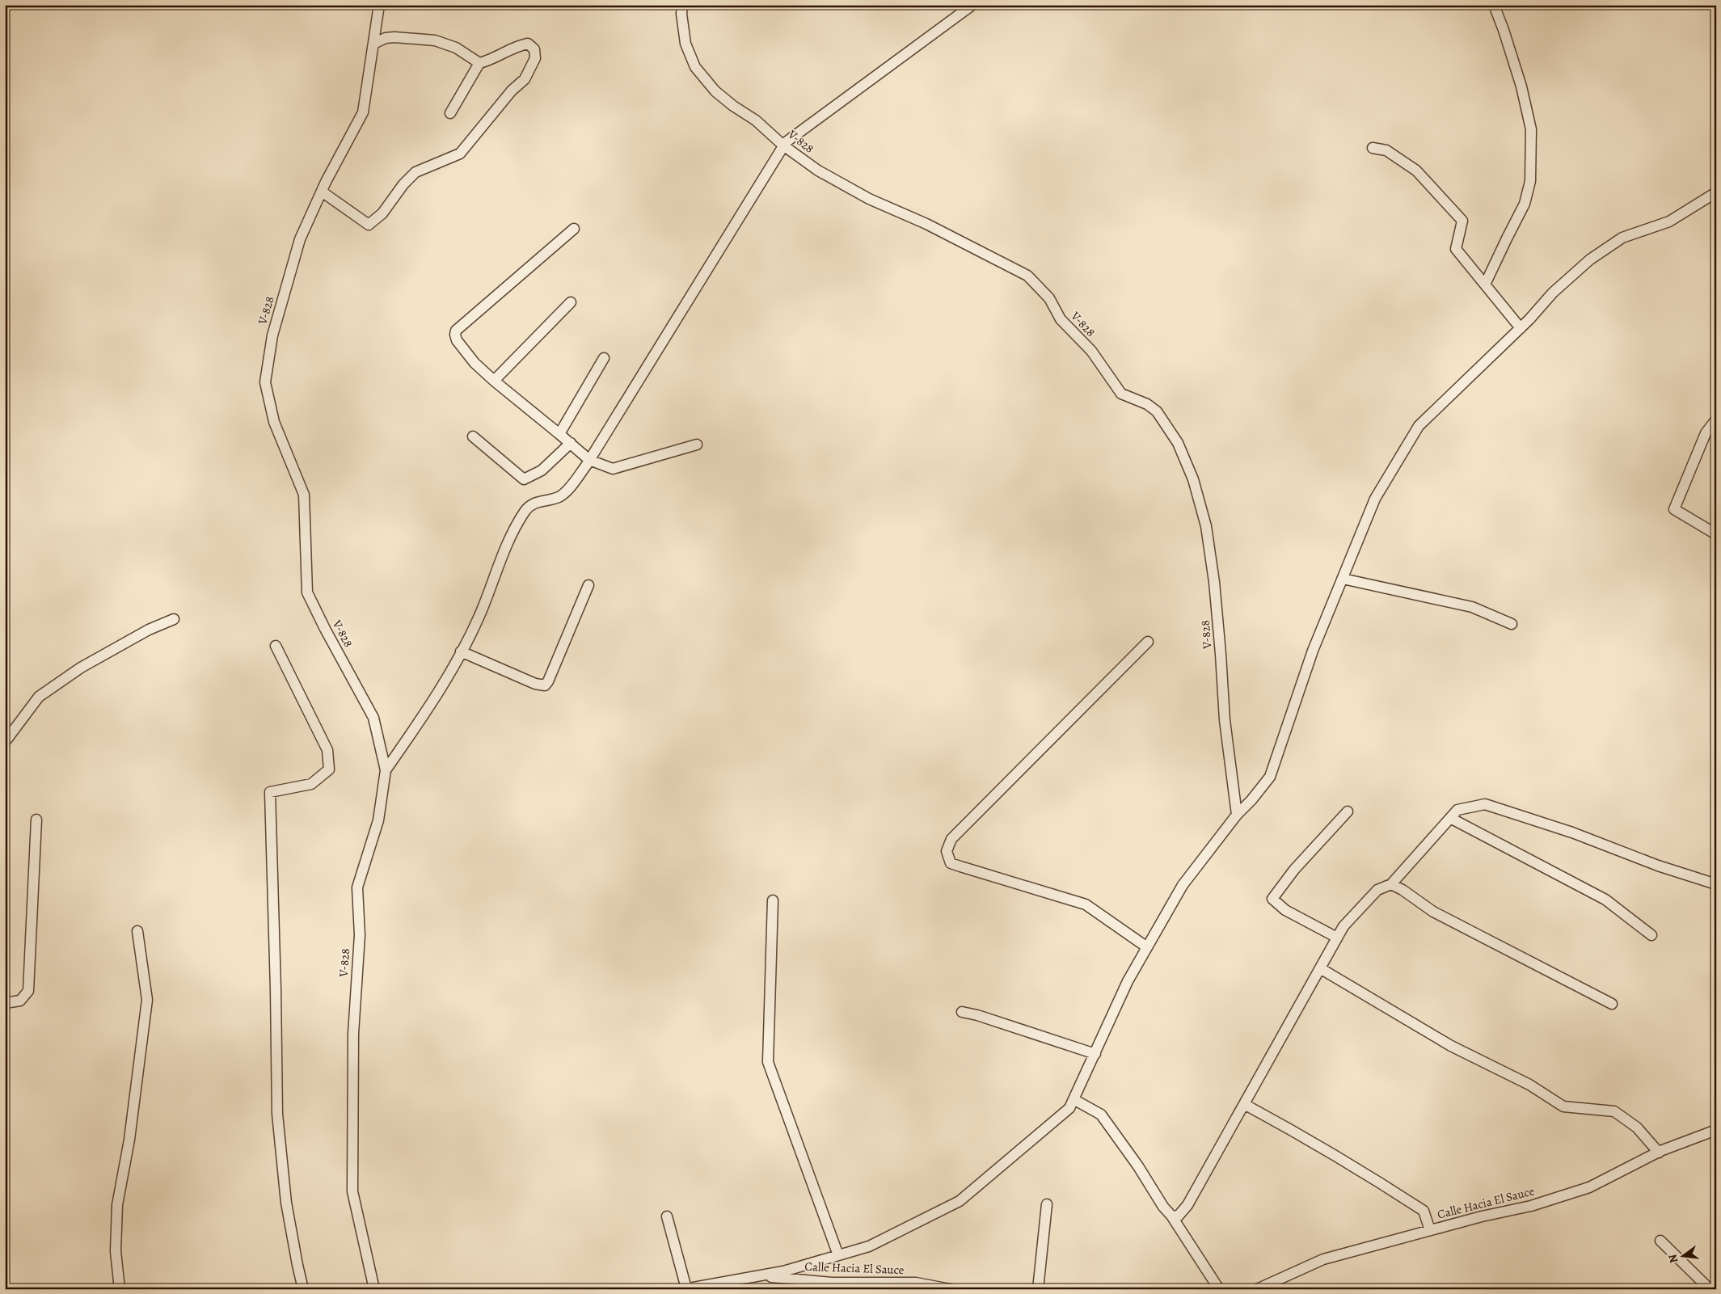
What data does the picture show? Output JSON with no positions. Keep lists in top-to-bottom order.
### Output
{
  "streets": {
    "street": ["V-828", "Calle Hacia El Sauce"]
  },
  "north": "left"
}
